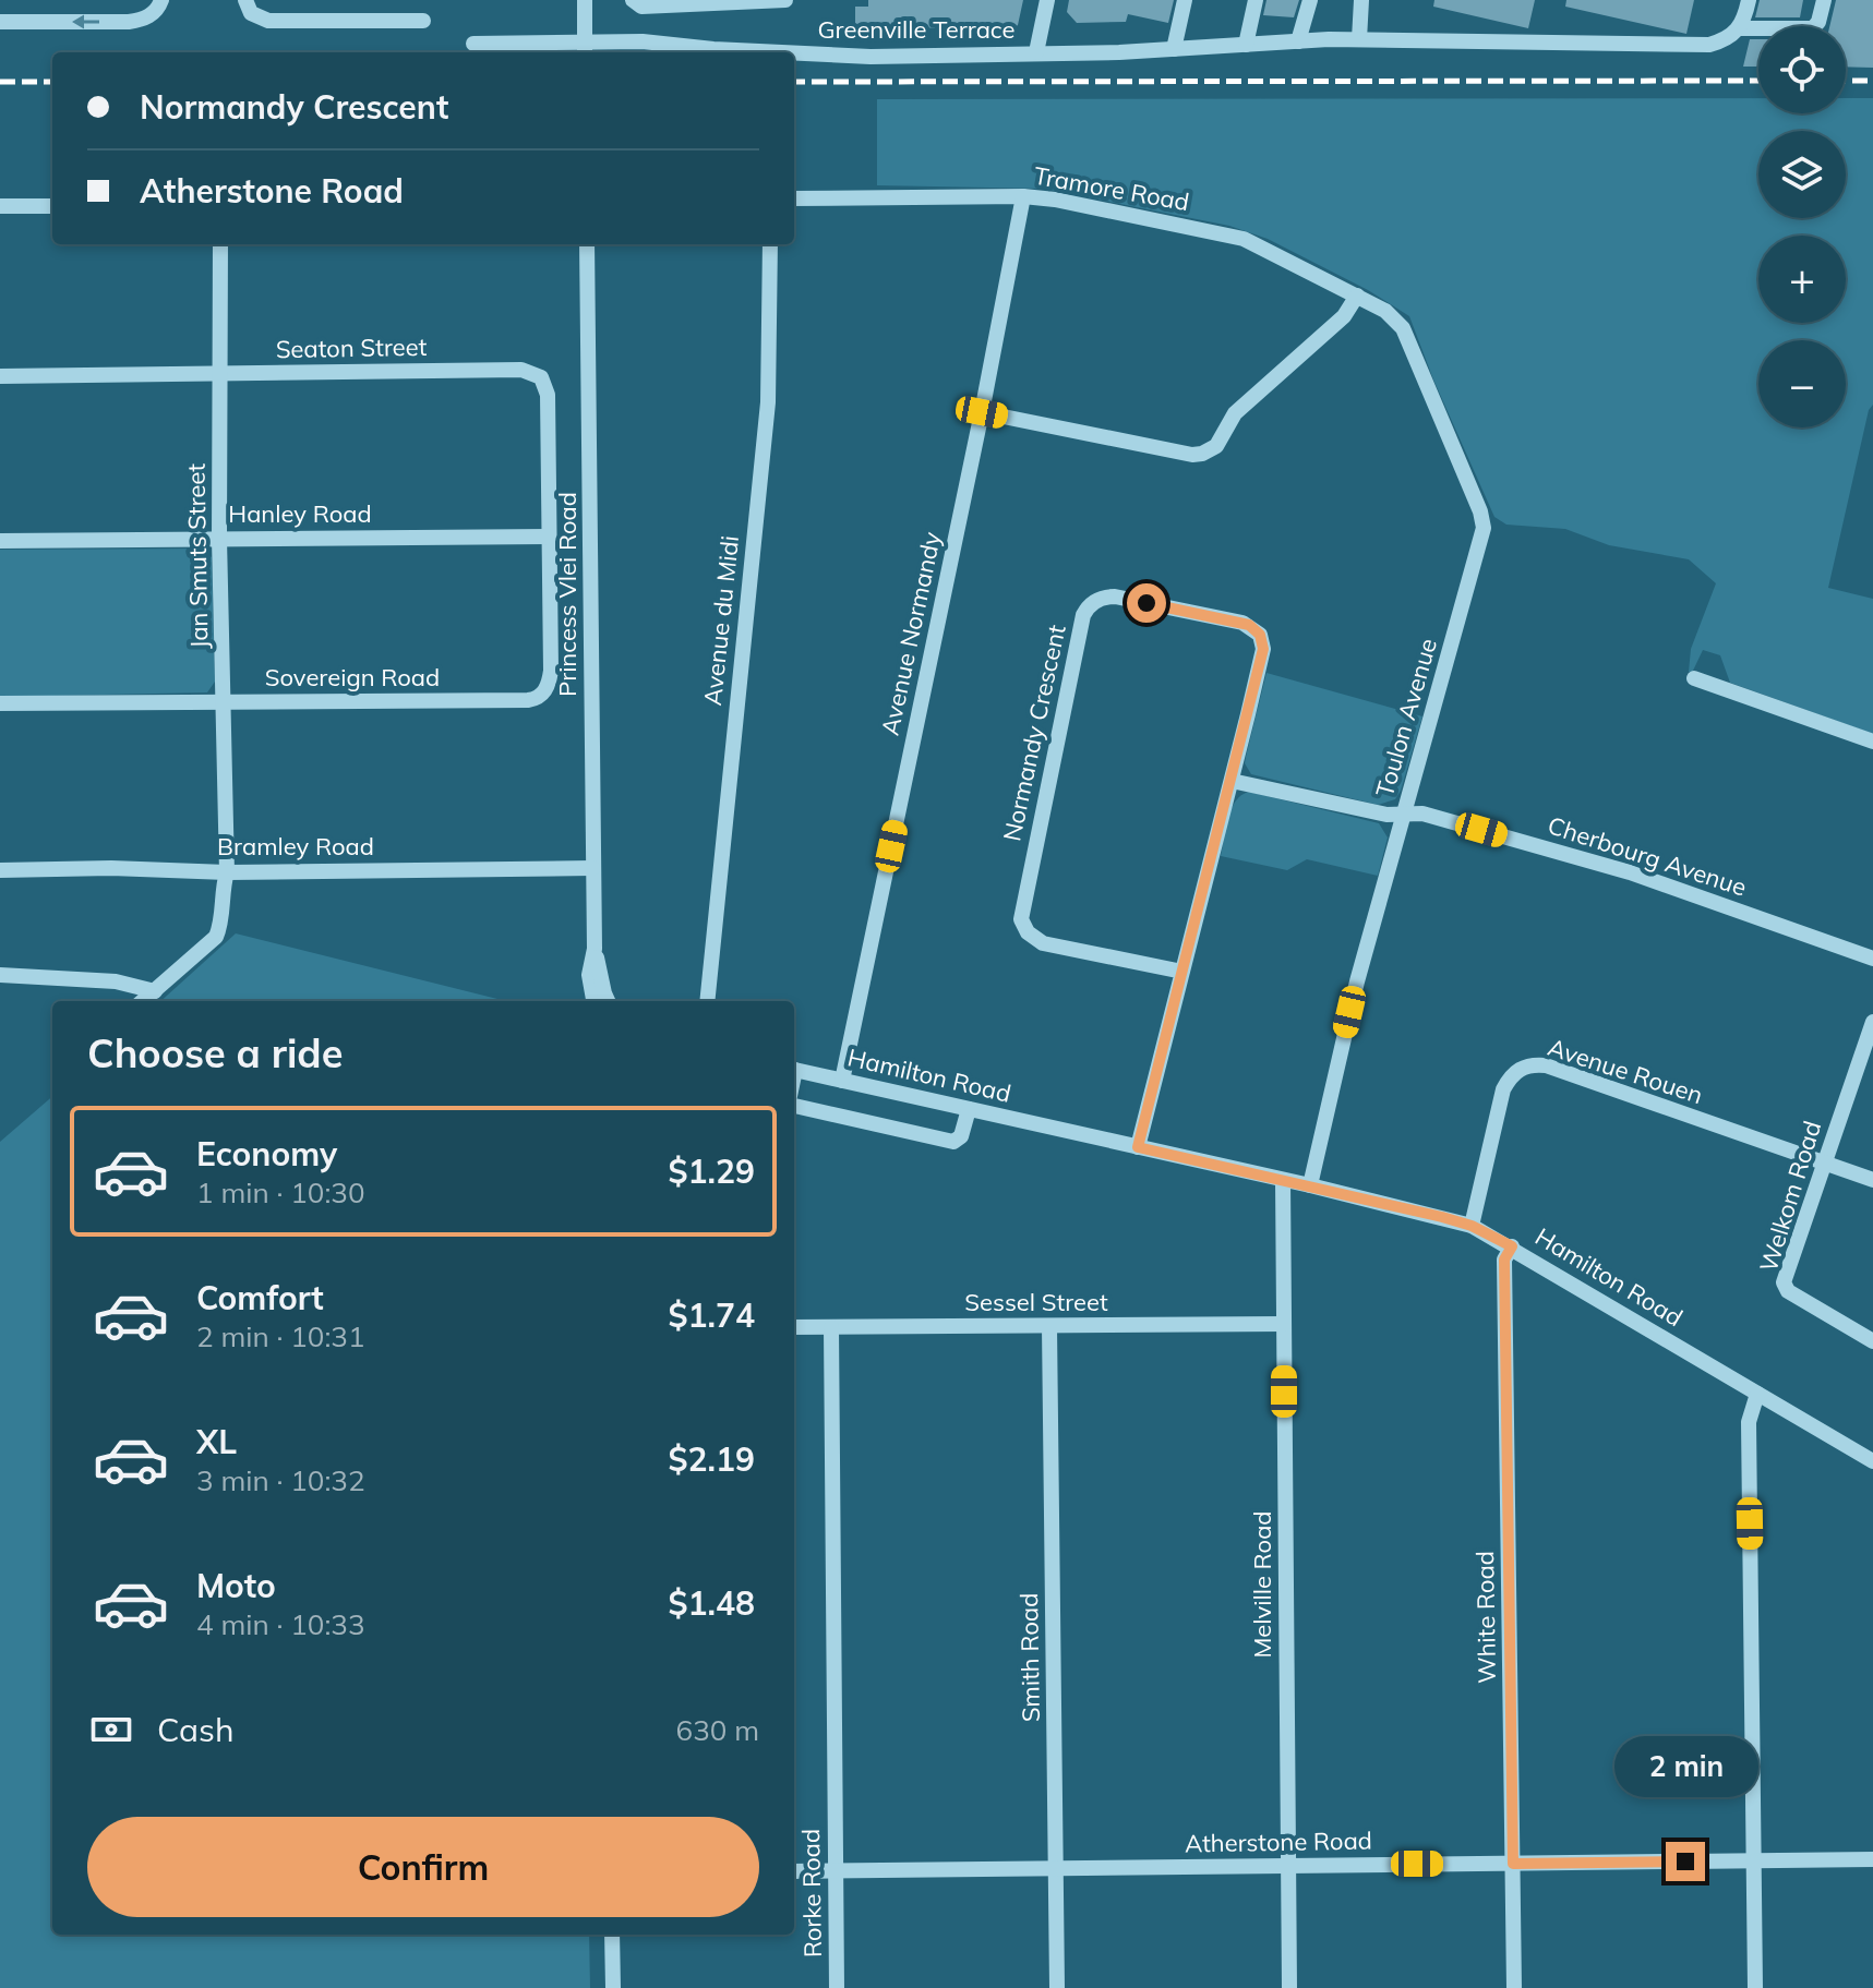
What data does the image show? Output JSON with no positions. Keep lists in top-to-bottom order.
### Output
{
  "streets": {
    "street": [
      "Greenville Terrace",
      "Tramore Road",
      "Seaton Street",
      "Hanley Road",
      "Jan Smuts Street",
      "Princess Vlei Road",
      "Avenue du Midi",
      "Avenue Normandy",
      "Sovereign Road",
      "Toulon Avenue",
      "Normandy Crescent",
      "Bramley Road",
      "Cherbourg Avenue",
      "Avenue Rouen",
      "Hamilton Road",
      "Welkom Road",
      "Sessel Street",
      "Melville Road",
      "White Road",
      "Smith Road",
      "Atherstone Road",
      "Rorke Road"
    ]
  },
  "crossings": [
    ["Tramore Road", "Avenue Normandy"],
    ["Tramore Road", "Toulon Avenue"],
    ["Seaton Street", "Hanley Road"],
    ["Seaton Street", "Jan Smuts Street"],
    ["Seaton Street", "Sovereign Road"],
    ["Hanley Road", "Jan Smuts Street"],
    ["Hanley Road", "Sovereign Road"],
    ["Jan Smuts Street", "Sovereign Road"],
    ["Jan Smuts Street", "Bramley Road"],
    ["Princess Vlei Road", "Bramley Road"],
    ["Avenue Normandy", "Hamilton Road"],
    ["Toulon Avenue", "Cherbourg Avenue"],
    ["Toulon Avenue", "Hamilton Road"],
    ["Normandy Crescent", "Hamilton Road"],
    ["Avenue Rouen", "Hamilton Road"],
    ["Avenue Rouen", "Welkom Road"],
    ["Hamilton Road", "Melville Road"],
    ["Hamilton Road", "White Road"],
    ["Sessel Street", "Melville Road"],
    ["Sessel Street", "Smith Road"],
    ["Sessel Street", "Rorke Road"],
    ["Melville Road", "Atherstone Road"],
    ["White Road", "Atherstone Road"],
    ["Smith Road", "Atherstone Road"],
    ["Atherstone Road", "Rorke Road"]
  ],
  "page": {
    "map_buttons": ["+", "−"],
    "banner": ["Normandy Crescent", "Atherstone Road"],
    "heading": "Choose a ride",
    "list": [
      {
        "name": "Economy",
        "note": "1 min · 10:30",
        "value": "$1.29"
      },
      {
        "name": "Comfort",
        "note": "2 min · 10:31",
        "value": "$1.74"
      },
      {
        "name": "XL",
        "note": "3 min · 10:32",
        "value": "$2.19"
      },
      {
        "name": "Moto",
        "note": "4 min · 10:33",
        "value": "$1.48"
      }
    ],
    "pay": ["Cash", "630 m"],
    "bubble": "2 min",
    "buttons": "Confirm"
  }
}
